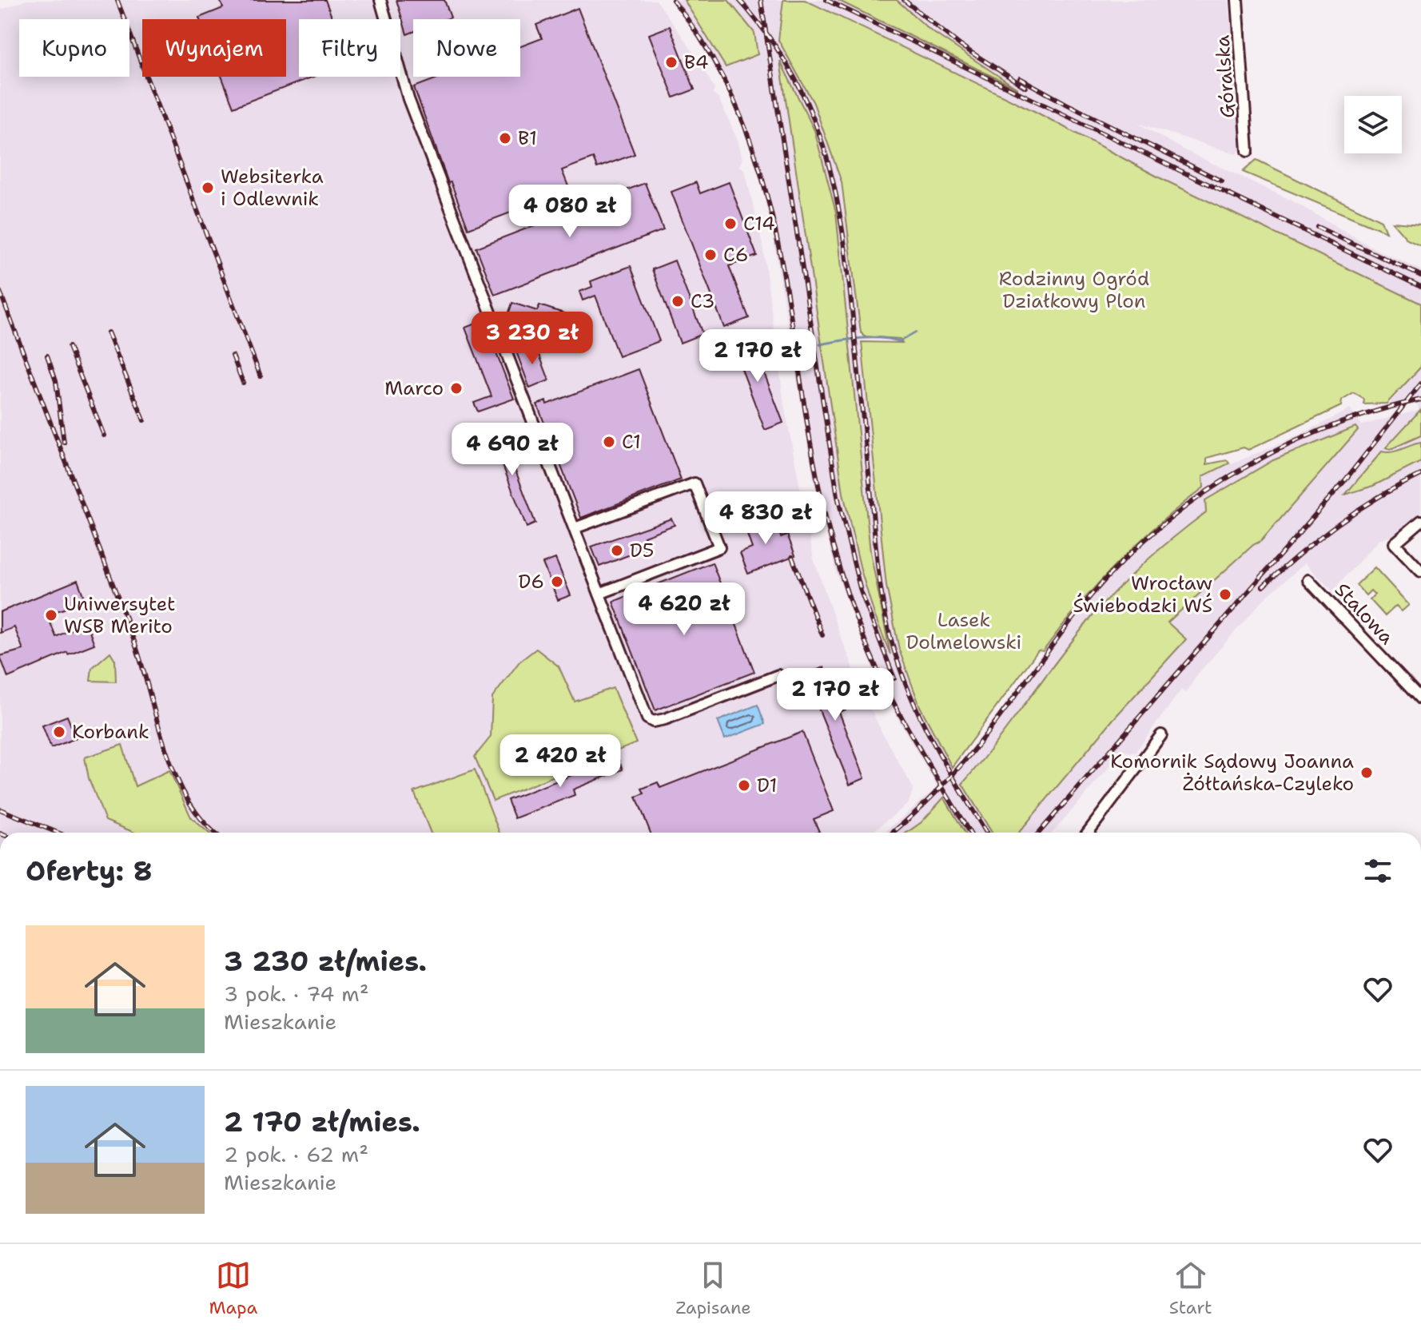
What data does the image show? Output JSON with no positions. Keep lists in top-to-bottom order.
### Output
{
  "streets": {
    "street": ["Góralska", "Stalowa"]
  },
  "parks": ["Rodzinny Ogród Działkowy Plon", "Lasek Dolmelowski"],
  "places": [
    "B4",
    "B1",
    "Websiterka i Odlewnik",
    "C14",
    "C6",
    "C3",
    "Marco",
    "C1",
    "D5",
    "D6",
    "Wrocław Świebodzki WŚ",
    "Uniwersytet WSB Merito",
    "Korbank",
    "Komornik Sądowy Joanna Żółtańska-Czyleko",
    "D1"
  ],
  "page": {
    "chip": [
      "Kupno",
      "Wynajem",
      "Filtry",
      "Nowe"
    ],
    "price": [
      "4 080 zł",
      "3 230 zł",
      "2 170 zł",
      "4 690 zł",
      "4 830 zł",
      "4 620 zł",
      "2 170 zł",
      "2 420 zł"
    ],
    "heading": "Oferty: 8",
    "list": [
      {
        "name": "3 230 zł/mies.",
        "note": "3 pok. · 74 m² · Mieszkanie"
      },
      {
        "name": "2 170 zł/mies.",
        "note": "2 pok. · 62 m² · Mieszkanie"
      }
    ],
    "tabs": ["Mapa", "Zapisane", "Start"]
  }
}
